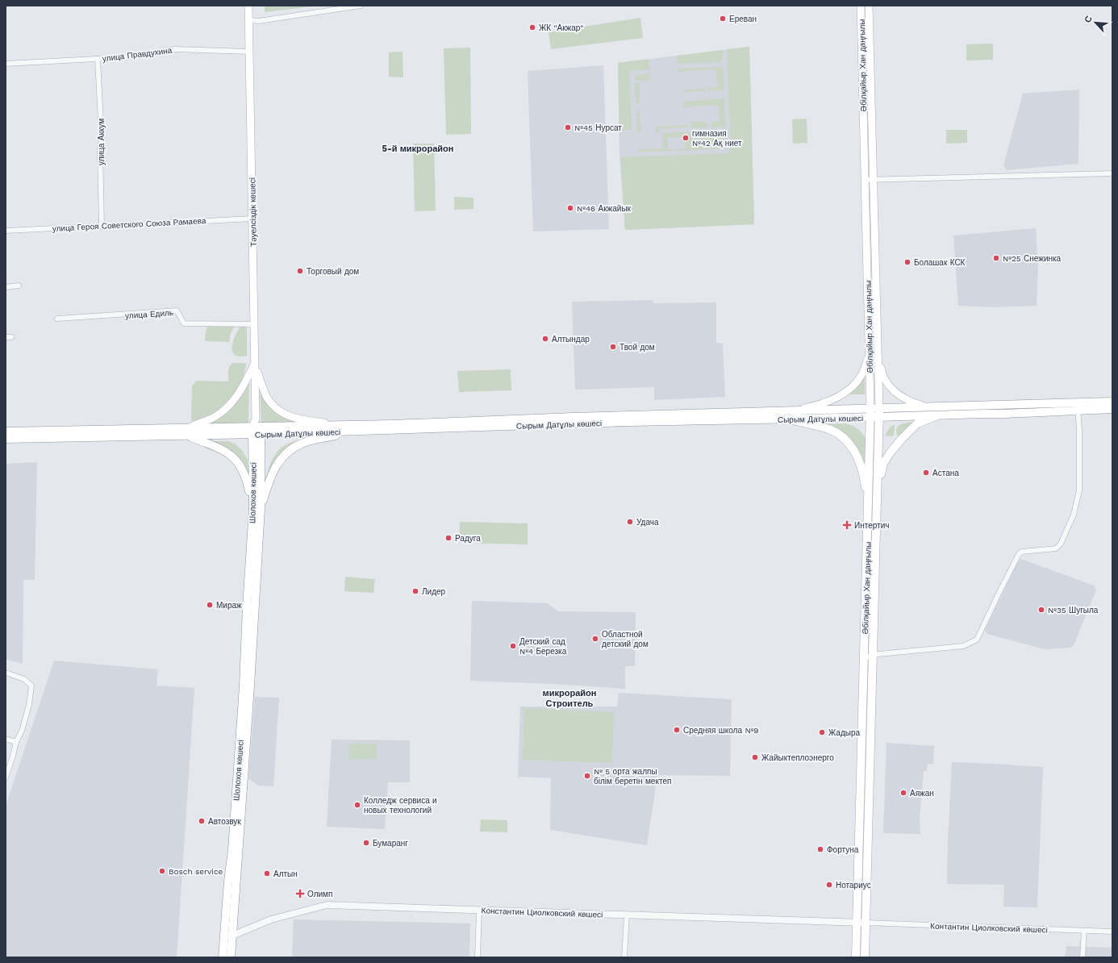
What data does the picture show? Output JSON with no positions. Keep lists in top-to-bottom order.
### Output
{
  "streets": {
    "main road": [
      "Әбілқайыр Хан даңғылы",
      "Тәуелсіздік көшесі",
      "Сырым Датұлы көшесі",
      "Шолохов көшесі"
    ],
    "street": [
      "улица Правдухина",
      "улица Аккум",
      "улица Героя Советского Союза Рамаева",
      "улица Едиль",
      "Константин Циолковский көшесі",
      "Контантин Циолковский көшесі"
    ]
  },
  "crossings": [
    ["улица Правдухина", "улица Аккум"],
    ["улица Правдухина", "Тәуелсіздік көшесі"],
    ["Әбілқайыр Хан даңғылы", "Сырым Датұлы көшесі"],
    ["Әбілқайыр Хан даңғылы", "Константин Циолковский көшесі"],
    ["Әбілқайыр Хан даңғылы", "Контантин Циолковский көшесі"],
    ["улица Аккум", "улица Героя Советского Союза Рамаева"],
    ["Тәуелсіздік көшесі", "улица Героя Советского Союза Рамаева"],
    ["Тәуелсіздік көшесі", "улица Едиль"],
    ["Тәуелсіздік көшесі", "Сырым Датұлы көшесі"],
    ["Тәуелсіздік көшесі", "Шолохов көшесі"],
    ["Сырым Датұлы көшесі", "Шолохов көшесі"],
    ["Шолохов көшесі", "Константин Циолковский көшесі"],
    ["Константин Циолковский көшесі", "Контантин Циолковский көшесі"]
  ],
  "districts": ["5-й микрорайон", "микрорайон Строитель"],
  "places": {
    "other": [
      "Ереван",
      "ЖК \"Акжар\"",
      "№45 Нурсат",
      "гимназия №42 Ақ ниет",
      "№46 Акжайык",
      "№25 Снежинка",
      "Болашак КСК",
      "Торговый дом",
      "Алтындар",
      "Твой дом",
      "Астана",
      "Удача",
      "Радуга",
      "Лидер",
      "Мираж",
      "№35 Шугыла",
      "Областной детский дом",
      "Детский сад №4 Березка",
      "Средняя школа №9",
      "Жадыра",
      "Жайыктеплоэнерго",
      "№ 5 орта жалпы білім беретін мектеп",
      "Аяжан",
      "Колледж сервиса и новых технологий",
      "Автозвук",
      "Бумаранг",
      "Фортуна",
      "Bosch service",
      "Алтын",
      "Нотариус"
    ],
    "health": ["Интертич", "Олимп"]
  },
  "north": "top left"
}
